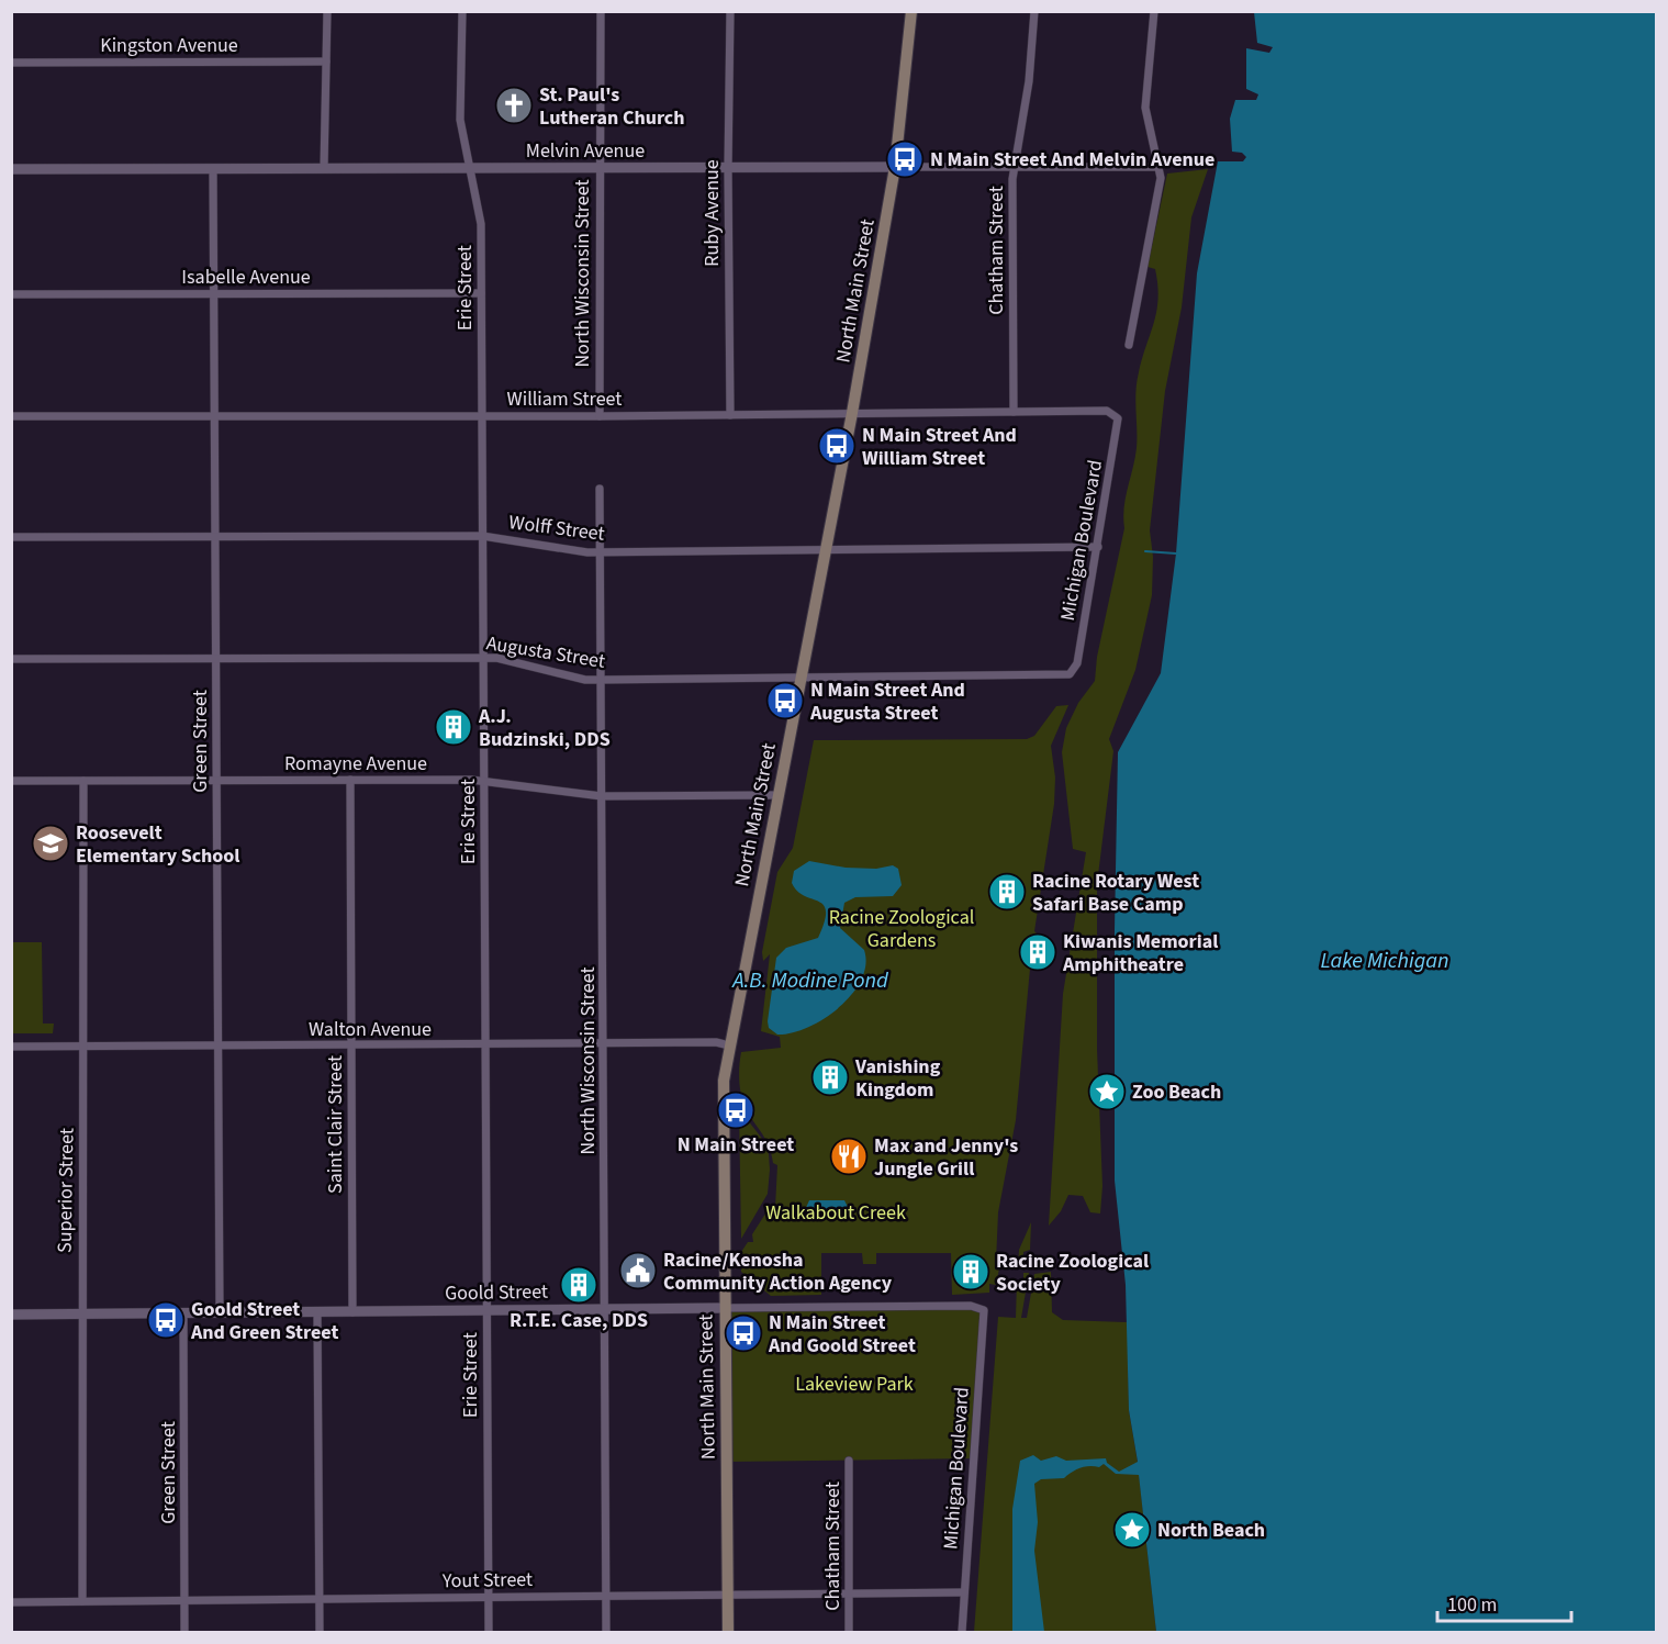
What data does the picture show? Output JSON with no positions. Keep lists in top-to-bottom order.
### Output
{
  "streets": {
    "main road": ["North Main Street"],
    "street": [
      "Kingston Avenue",
      "Melvin Avenue",
      "Ruby Avenue",
      "Chatham Street",
      "North Wisconsin Street",
      "Isabelle Avenue",
      "Erie Street",
      "William Street",
      "Wolff Street",
      "Michigan Boulevard",
      "Augusta Street",
      "Green Street",
      "Romayne Avenue",
      "Walton Avenue",
      "Saint Clair Street",
      "Superior Street",
      "Goold Street",
      "Yout Street"
    ]
  },
  "crossings": [
    ["Melvin Avenue", "Ruby Avenue"],
    ["Melvin Avenue", "Chatham Street"],
    ["Melvin Avenue", "North Wisconsin Street"],
    ["Melvin Avenue", "Erie Street"],
    ["Melvin Avenue", "North Main Street"],
    ["Melvin Avenue", "Green Street"],
    ["Ruby Avenue", "William Street"],
    ["Chatham Street", "William Street"],
    ["Chatham Street", "Yout Street"],
    ["North Wisconsin Street", "William Street"],
    ["North Wisconsin Street", "Wolff Street"],
    ["North Wisconsin Street", "Augusta Street"],
    ["North Wisconsin Street", "Romayne Avenue"],
    ["North Wisconsin Street", "Walton Avenue"],
    ["North Wisconsin Street", "Goold Street"],
    ["North Wisconsin Street", "Yout Street"],
    ["Isabelle Avenue", "Erie Street"],
    ["Isabelle Avenue", "Green Street"],
    ["Erie Street", "William Street"],
    ["Erie Street", "Wolff Street"],
    ["Erie Street", "Augusta Street"],
    ["Erie Street", "Romayne Avenue"],
    ["Erie Street", "Walton Avenue"],
    ["Erie Street", "Goold Street"],
    ["Erie Street", "Yout Street"],
    ["North Main Street", "William Street"],
    ["North Main Street", "Wolff Street"],
    ["North Main Street", "Augusta Street"],
    ["North Main Street", "Romayne Avenue"],
    ["North Main Street", "Walton Avenue"],
    ["North Main Street", "Goold Street"],
    ["North Main Street", "Yout Street"],
    ["William Street", "Michigan Boulevard"],
    ["William Street", "Green Street"],
    ["Wolff Street", "Michigan Boulevard"],
    ["Wolff Street", "Green Street"],
    ["Michigan Boulevard", "Augusta Street"],
    ["Michigan Boulevard", "Goold Street"],
    ["Michigan Boulevard", "Yout Street"],
    ["Augusta Street", "Green Street"],
    ["Green Street", "Romayne Avenue"],
    ["Green Street", "Walton Avenue"],
    ["Green Street", "Goold Street"],
    ["Green Street", "Yout Street"],
    ["Romayne Avenue", "Saint Clair Street"],
    ["Romayne Avenue", "Superior Street"],
    ["Walton Avenue", "Saint Clair Street"],
    ["Walton Avenue", "Superior Street"],
    ["Saint Clair Street", "Goold Street"],
    ["Superior Street", "Goold Street"],
    ["Superior Street", "Yout Street"]
  ],
  "water": ["Lake Michigan", "A.B. Modine Pond"],
  "parks": ["Racine Zoological Gardens", "Walkabout Creek", "Lakeview Park"],
  "places": {
    "church": ["St. Paul's Lutheran Church"],
    "bus stop": [
      "N Main Street And Melvin Avenue",
      "N Main Street And William Street",
      "N Main Street And Augusta Street",
      "N Main Street",
      "Goold Street And Green Street",
      "N Main Street And Goold Street"
    ],
    "building": [
      "A.J. Budzinski, DDS",
      "Racine Rotary West Safari Base Camp",
      "Kiwanis Memorial Amphitheatre",
      "Vanishing Kingdom",
      "Racine Zoological Society",
      "R.T.E. Case, DDS"
    ],
    "school or university": ["Roosevelt Elementary School"],
    "place": ["Zoo Beach", "North Beach"],
    "restaurant": ["Max and Jenny's Jungle Grill"],
    "public building": ["Racine/Kenosha Community Action Agency"]
  },
  "scale_bar": "100 m"
}
